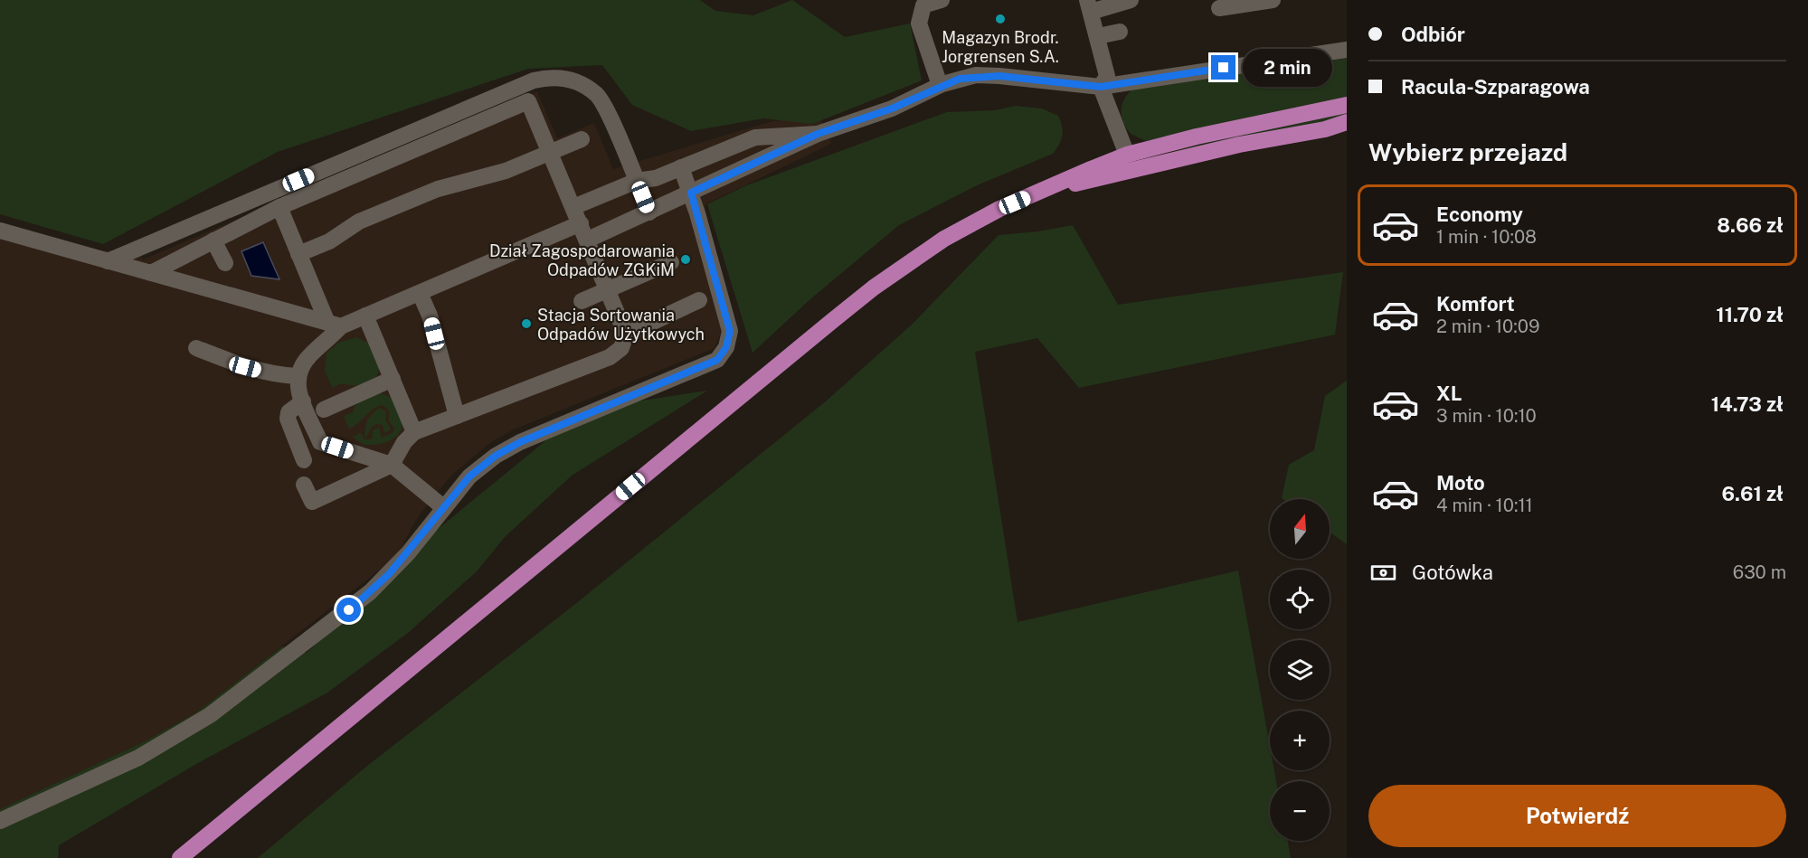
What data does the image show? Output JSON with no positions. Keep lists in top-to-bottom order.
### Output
{
  "places": ["Magazyn Brodr. Jorgrensen S.A.", "Dział Zagospodarowania Odpadów ZGKiM", "Stacja Sortowania Odpadów Użytkowych"],
  "north": "top",
  "page": {
    "banner": ["Odbiór", "Racula-Szparagowa"],
    "bubble": "2 min",
    "heading": "Wybierz przejazd",
    "list": [
      {
        "name": "Economy",
        "note": "1 min · 10:08",
        "value": "8.66 zł"
      },
      {
        "name": "Komfort",
        "note": "2 min · 10:09",
        "value": "11.70 zł"
      },
      {
        "name": "XL",
        "note": "3 min · 10:10",
        "value": "14.73 zł"
      },
      {
        "name": "Moto",
        "note": "4 min · 10:11",
        "value": "6.61 zł"
      }
    ],
    "map_buttons": ["+", "−"],
    "pay": ["Gotówka", "630 m"],
    "buttons": "Potwierdź"
  }
}
